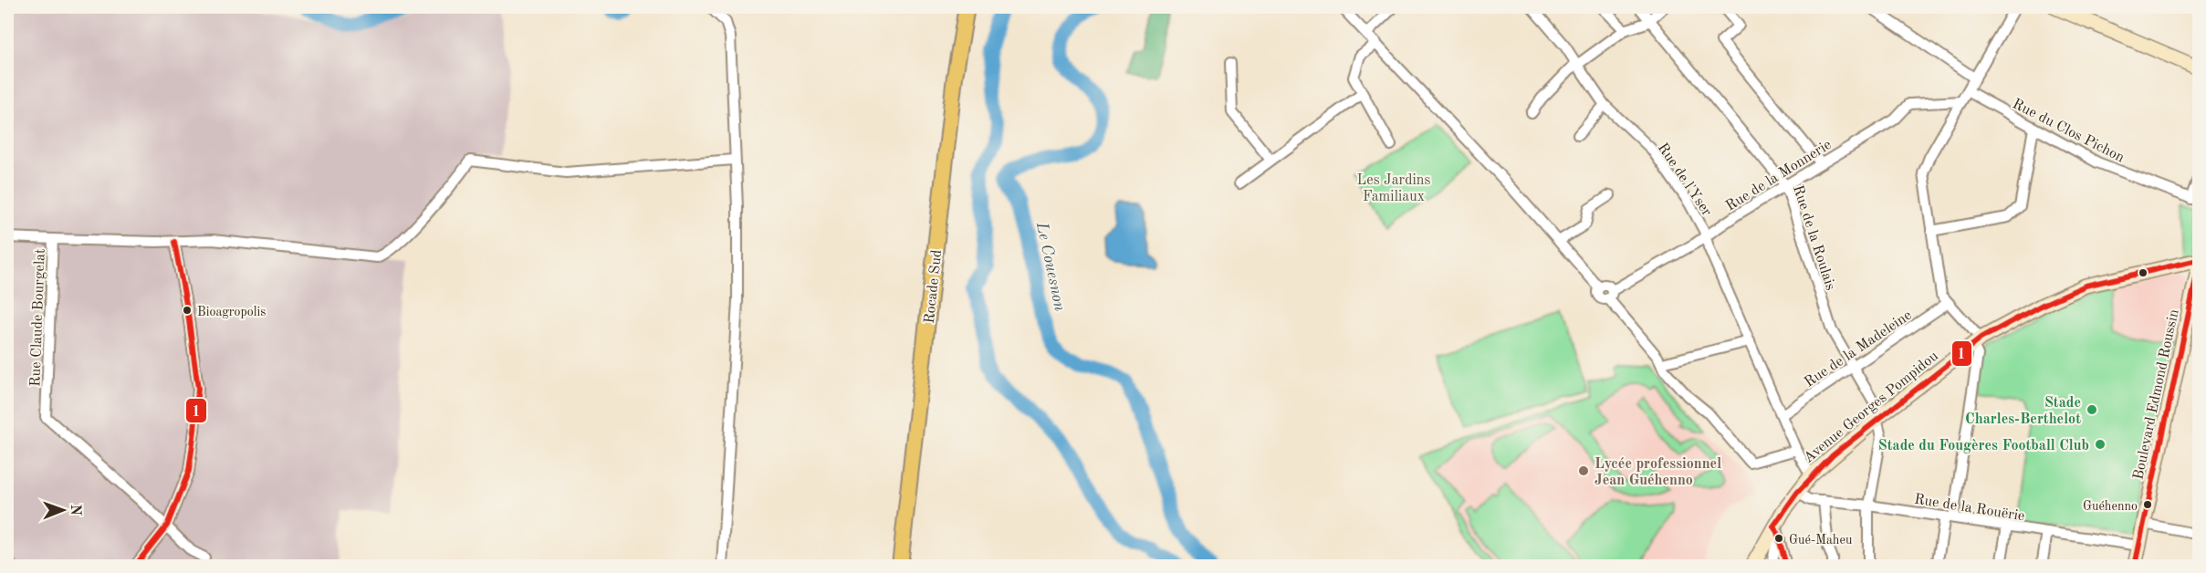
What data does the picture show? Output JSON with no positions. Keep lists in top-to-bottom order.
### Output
{
  "streets": {
    "main road": ["Rocade Sud"],
    "street": [
      "Rue du Clos Pichon",
      "Rue de la Monnerie",
      "Rue de l'Yser",
      "Rue de la Roulais",
      "Rue Claude Bourgelat",
      "Rue de la Madeleine",
      "Boulevard Edmond Roussin",
      "Avenue Georges Pompidou",
      "Rue de la Rouërie"
    ]
  },
  "crossings": [
    ["Rue de la Monnerie", "Rue de l'Yser"],
    ["Rue de la Monnerie", "Rue de la Roulais"],
    ["Rue de l'Yser", "Rue de la Madeleine"],
    ["Rue de l'Yser", "Avenue Georges Pompidou"],
    ["Rue de la Roulais", "Rue de la Madeleine"],
    ["Rue de la Roulais", "Avenue Georges Pompidou"],
    ["Boulevard Edmond Roussin", "Avenue Georges Pompidou"],
    ["Boulevard Edmond Roussin", "Rue de la Rouërie"],
    ["Avenue Georges Pompidou", "Rue de la Rouërie"]
  ],
  "water": ["Le Couesnon"],
  "parks": ["Les Jardins Familiaux"],
  "places": [
    "Bioagropolis",
    "Stade Charles-Berthelot",
    "Stade du Fougères Football Club",
    "Lycée professionnel Jean Guéhenno",
    "Guéhenno",
    "Gué-Maheu"
  ],
  "lines": ["transit line 1"],
  "north": "right"
}
